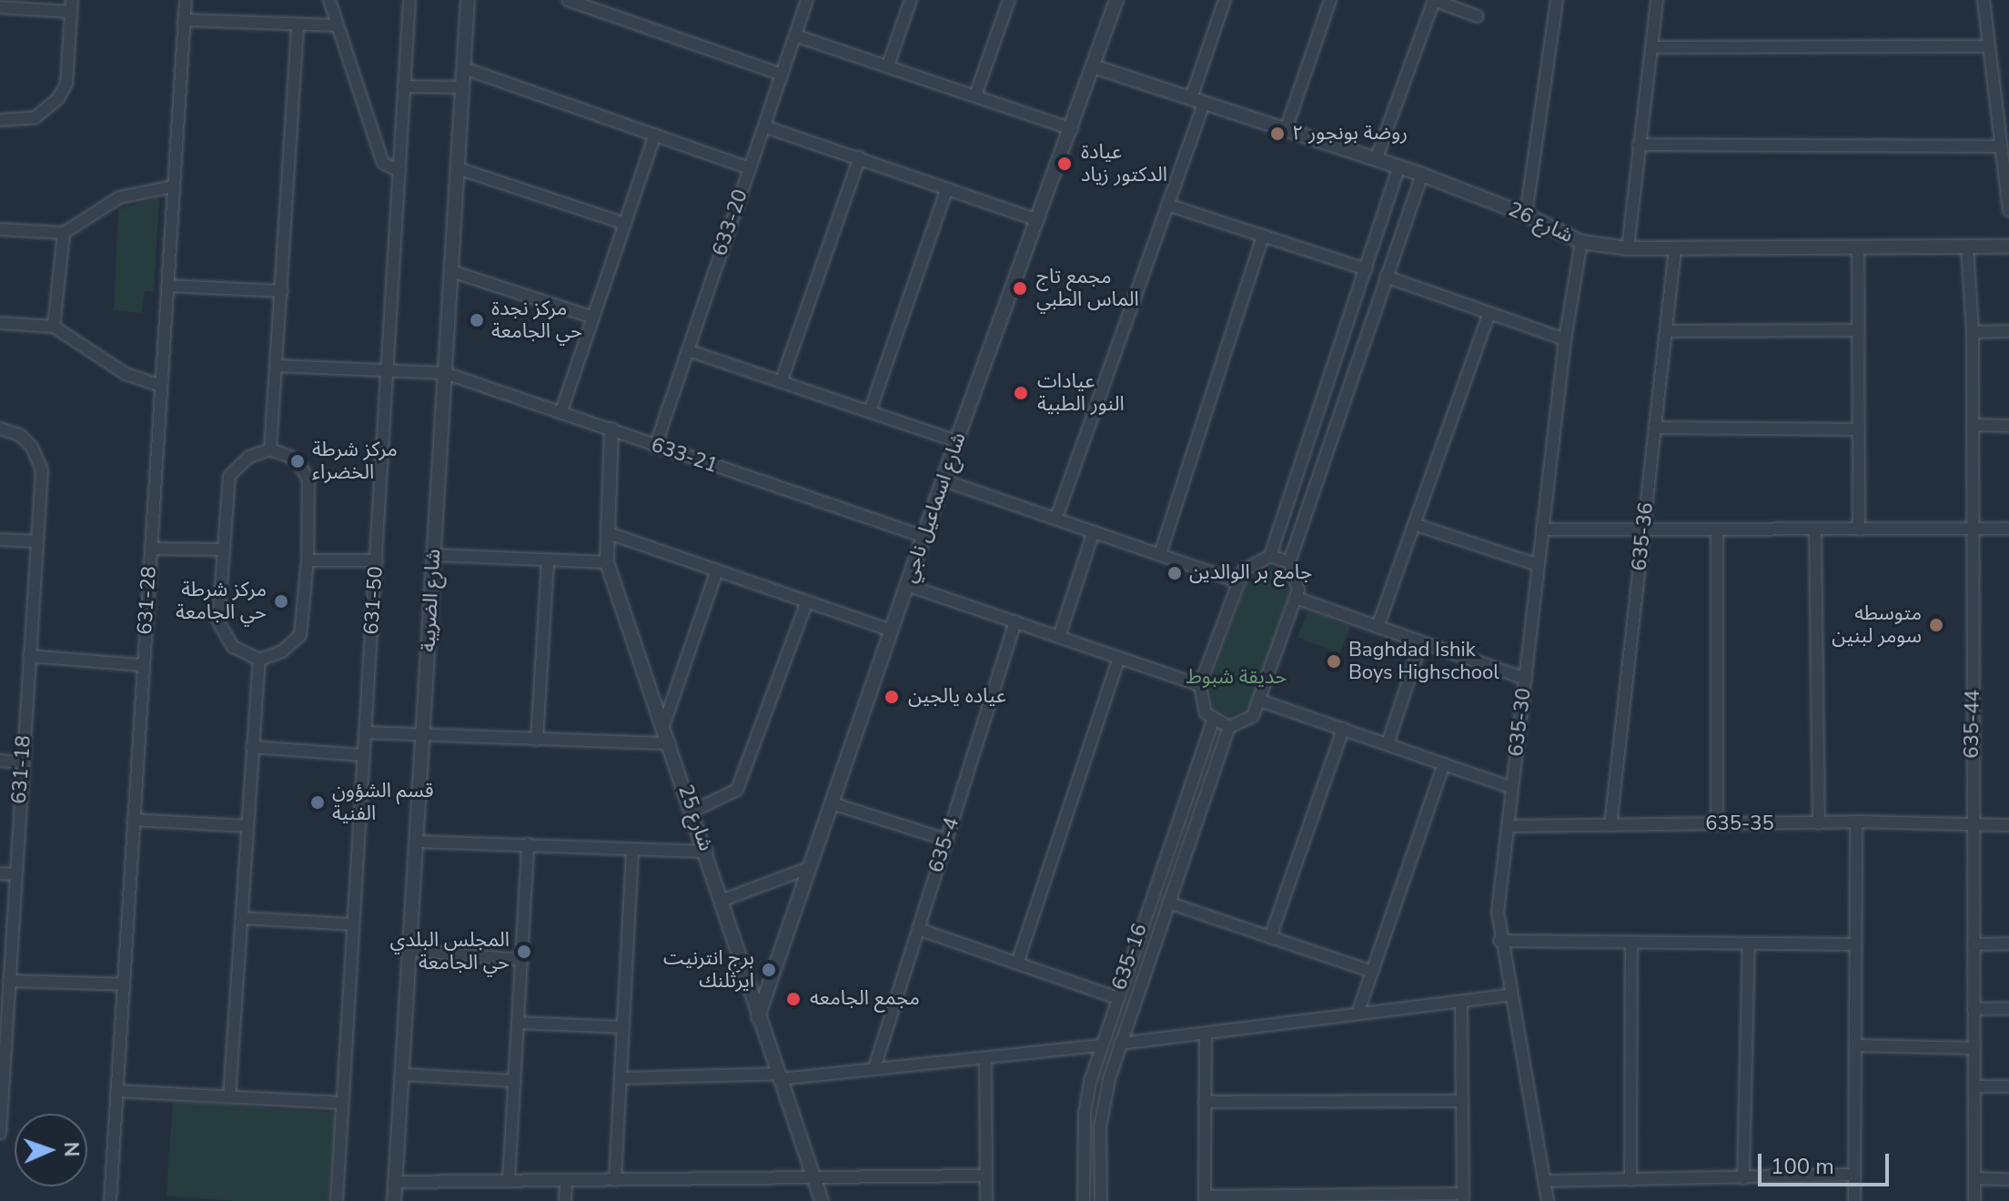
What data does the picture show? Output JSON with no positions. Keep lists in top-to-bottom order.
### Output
{
  "streets": {
    "street": [
      "633-20",
      "شارع 26",
      "633-21",
      "شارع اسماعيل ناجي",
      "635-36",
      "631-28",
      "631-50",
      "شارع الضريبة",
      "635-30",
      "635-44",
      "631-18",
      "شارع 25",
      "635-35",
      "635-4",
      "635-16"
    ]
  },
  "crossings": [
    ["633-20", "633-21"],
    ["شارع 26", "شارع اسماعيل ناجي"],
    ["شارع 26", "635-36"],
    ["شارع 26", "635-30"],
    ["شارع 26", "635-44"],
    ["633-21", "شارع اسماعيل ناجي"],
    ["633-21", "631-50"],
    ["633-21", "شارع الضريبة"],
    ["633-21", "شارع 25"],
    ["شارع اسماعيل ناجي", "شارع 25"],
    ["635-36", "635-35"],
    ["635-30", "635-35"],
    ["635-44", "635-35"]
  ],
  "parks": ["حديقة شبوط"],
  "places": [
    "روضة بونجور ٢",
    "عيادة الدكتور زياد",
    "مجمع تاج الماس الطبي",
    "مركز نجدة حي الجامعة",
    "عيادات النور الطبية",
    "مركز شرطة الخضراء",
    "جامع بر الوالدين",
    "مركز شرطة حي الجامعة",
    "متوسطه سومر لبنين",
    "Baghdad Ishik Boys Highschool",
    "عياده يالجين",
    "قسم الشؤون الفنية",
    "المجلس البلدي حي الجامعة",
    "برج انترنيت ايرثلنك",
    "مجمع الجامعه"
  ],
  "scale_bar": "100 m",
  "north": "right"
}
